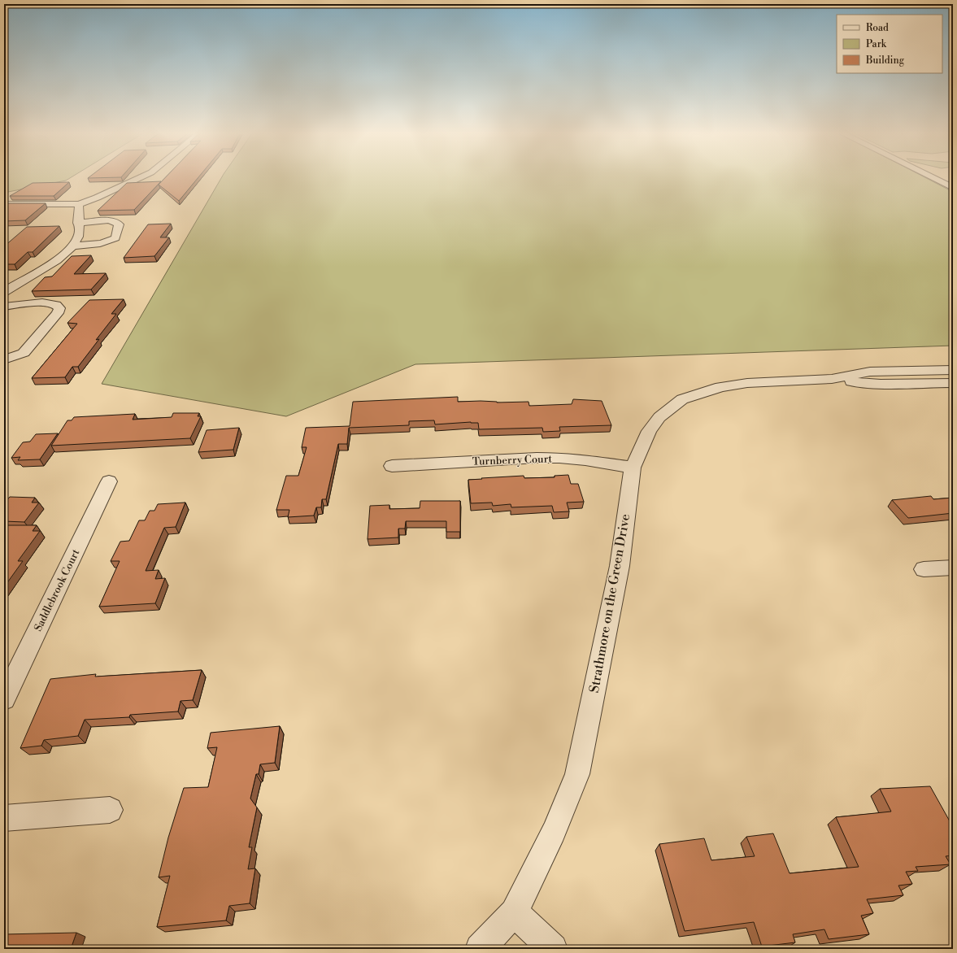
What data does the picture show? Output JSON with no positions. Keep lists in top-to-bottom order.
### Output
{
  "streets": {
    "street": ["Turnberry Court", "Saddlebrook Court", "Strathmore on the Green Drive"]
  },
  "crossings": [
    ["Turnberry Court", "Strathmore on the Green Drive"]
  ],
  "legend": ["Road", "Park", "Building"]
}
